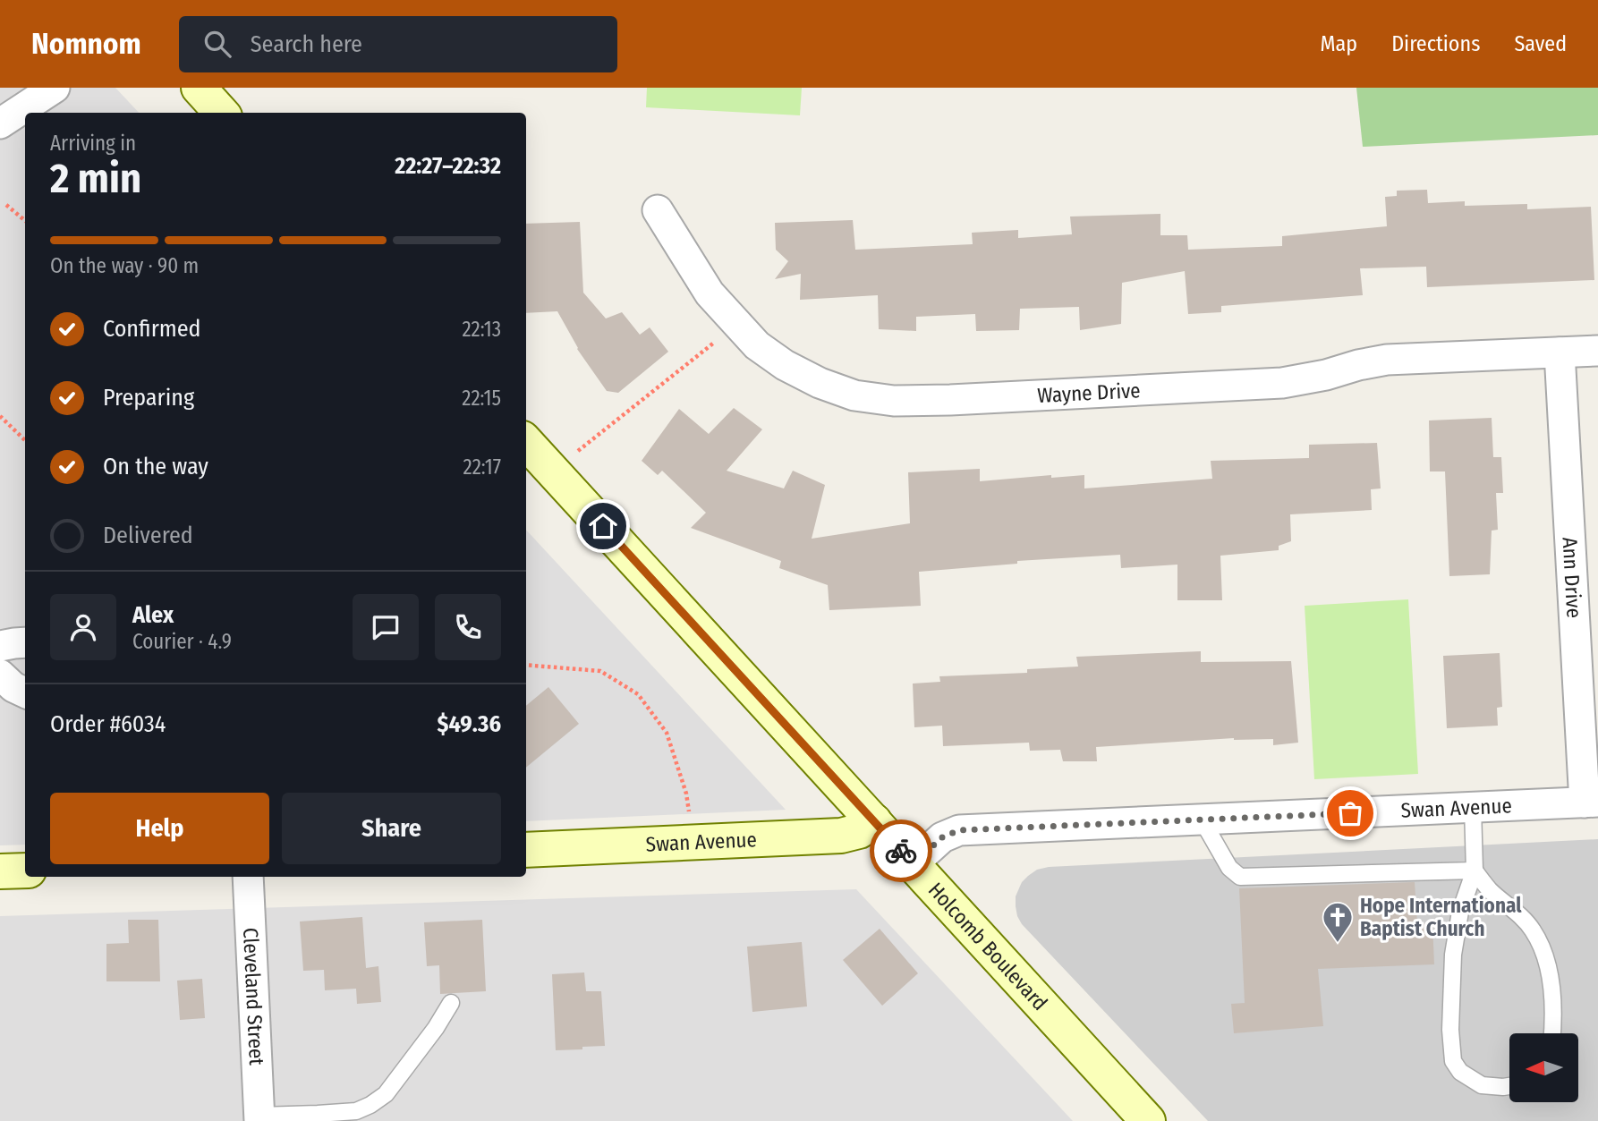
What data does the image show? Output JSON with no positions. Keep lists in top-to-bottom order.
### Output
{
  "streets": {
    "street": [
      "Wayne Drive",
      "Ann Drive",
      "Swan Avenue",
      "Holcomb Boulevard",
      "Cleveland Street"
    ]
  },
  "crossings": [
    ["Wayne Drive", "Ann Drive"],
    ["Ann Drive", "Swan Avenue"],
    ["Swan Avenue", "Holcomb Boulevard"]
  ],
  "places": {
    "church": ["Hope International Baptist Church"]
  },
  "north": "left",
  "page": {
    "header": "Nomnom",
    "search": "Search here",
    "nav": ["Map", "Directions", "Saved"],
    "heading": ["2 min", "Arriving in", "22:27–22:32"],
    "panel": [
      "Alex",
      "Courier · 4.9",
      "Order #6034",
      "$49.36"
    ],
    "bar": "On the way · 90 m",
    "list": [
      ["Confirmed", "22:13"],
      ["Preparing", "22:15"],
      ["On the way", "22:17"],
      "Delivered"
    ],
    "buttons": ["Help", "Share"]
  }
}
